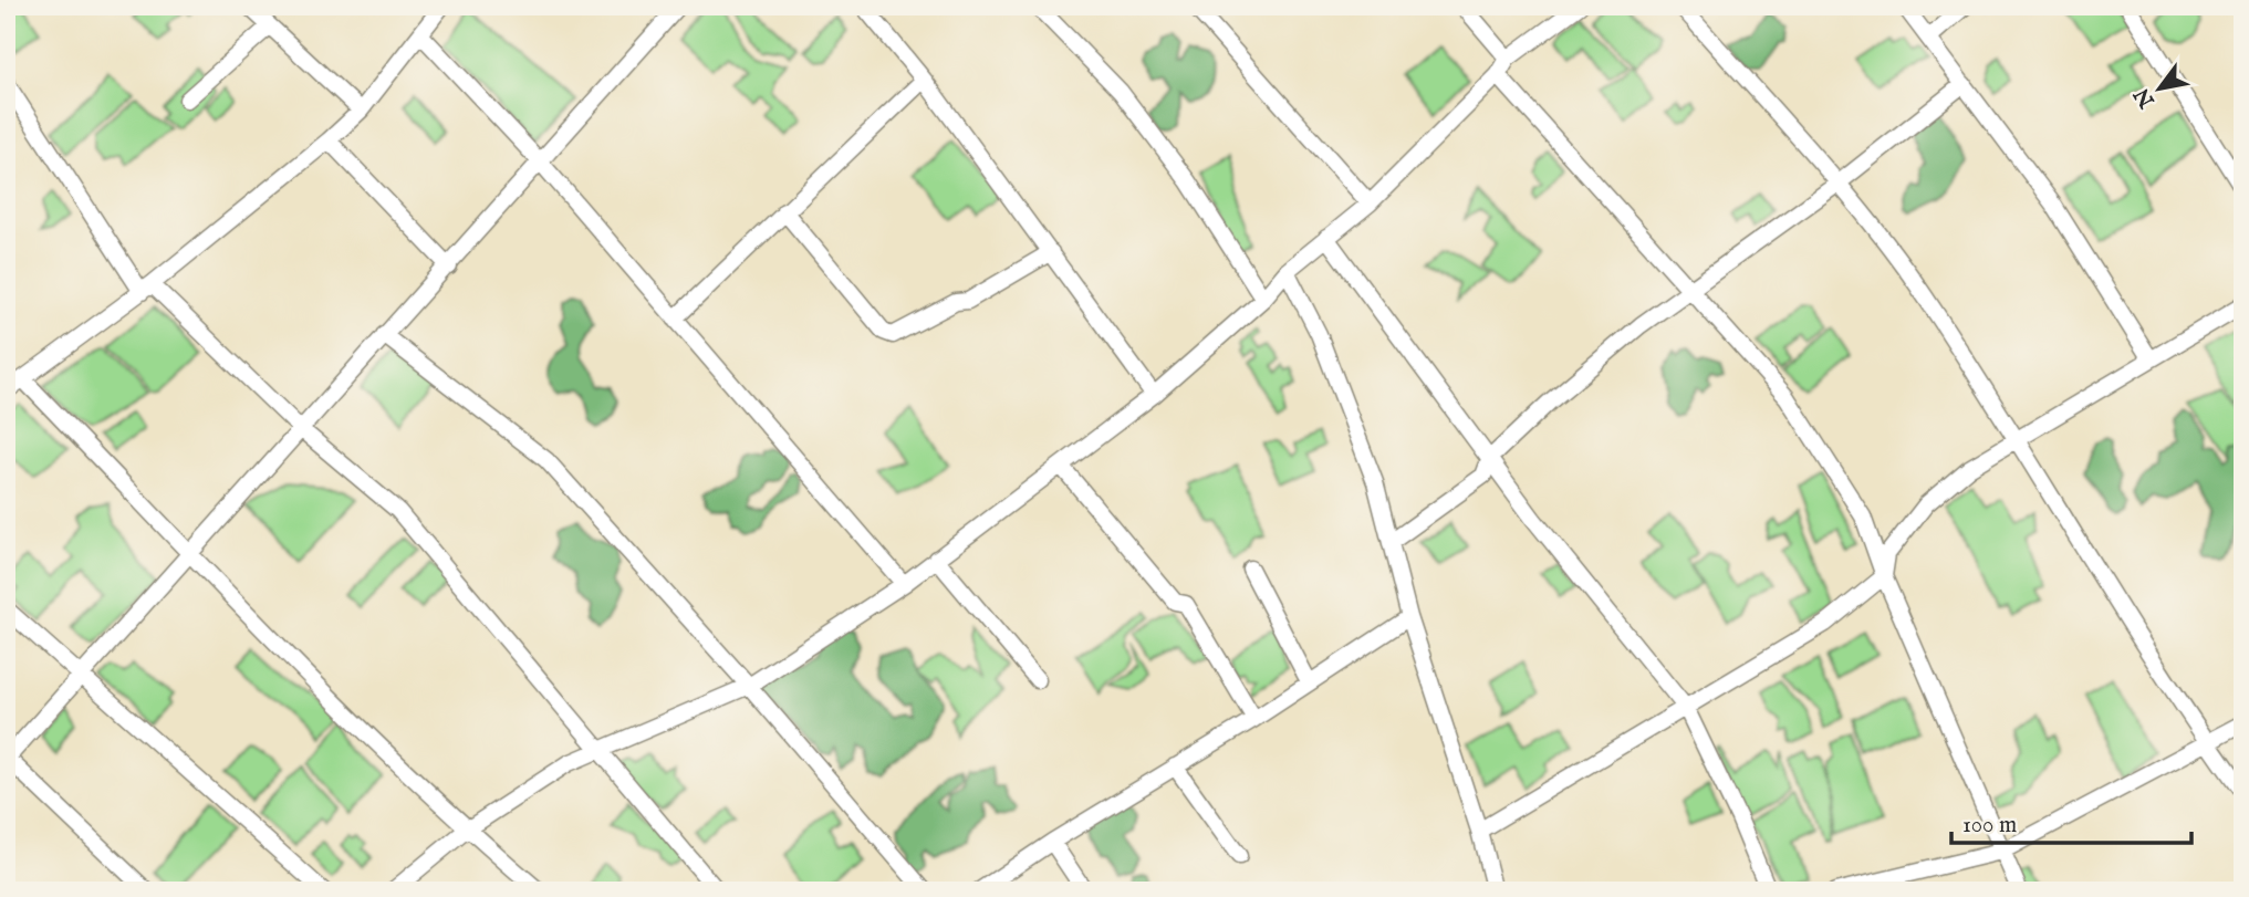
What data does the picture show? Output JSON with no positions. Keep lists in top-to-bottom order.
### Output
{
  "scale_bar": "100 m",
  "north": "bottom left"
}
